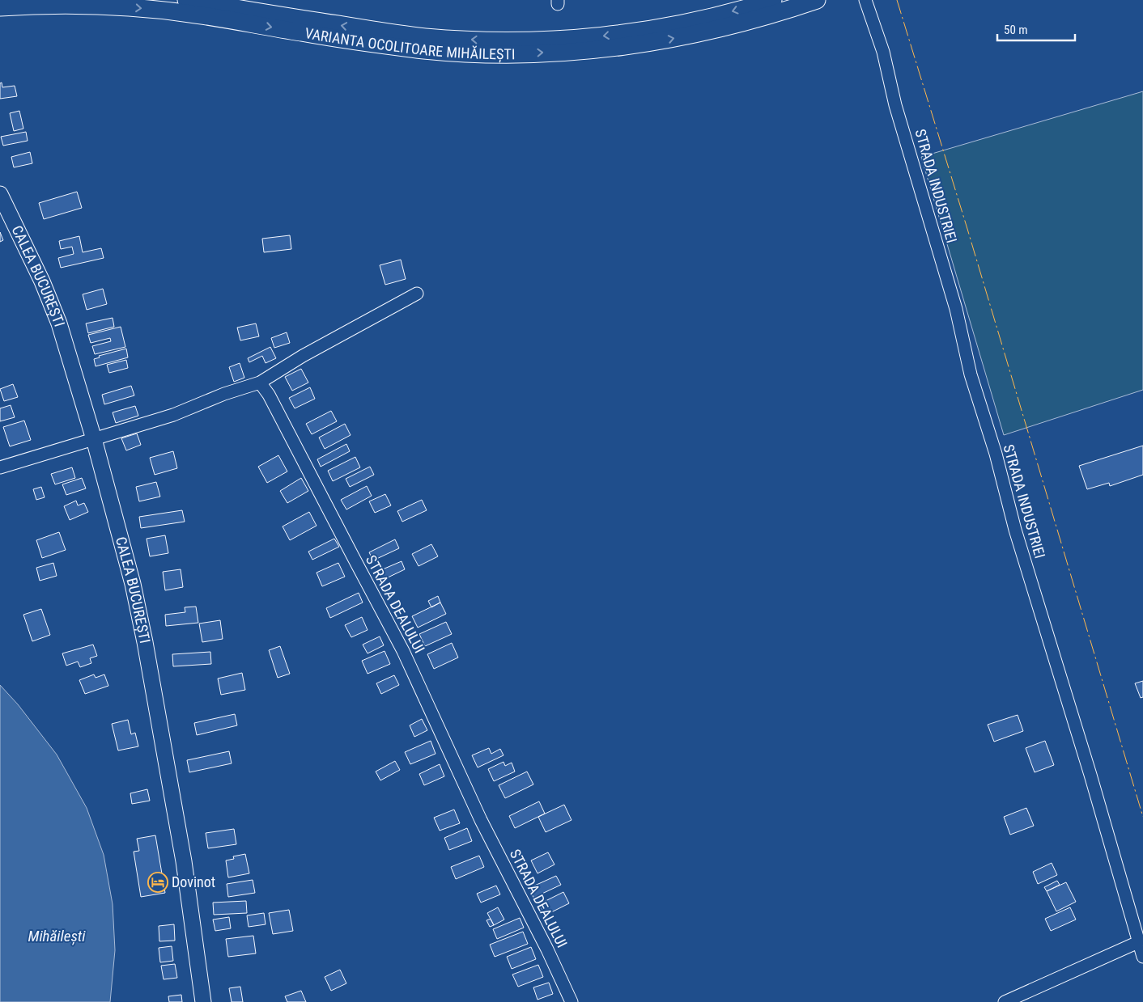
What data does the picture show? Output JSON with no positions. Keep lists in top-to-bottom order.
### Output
{
  "streets": {
    "highway": ["VARIANTA OCOLITOARE MIHĂILEȘTI"],
    "main road": ["CALEA BUCUREȘTI"],
    "street": ["STRADA INDUSTRIEI", "STRADA DEALULUI"]
  },
  "water": ["Mihăilești"],
  "places": {
    "hotel": ["Dovinot"]
  },
  "scale_bar": "50 m"
}
